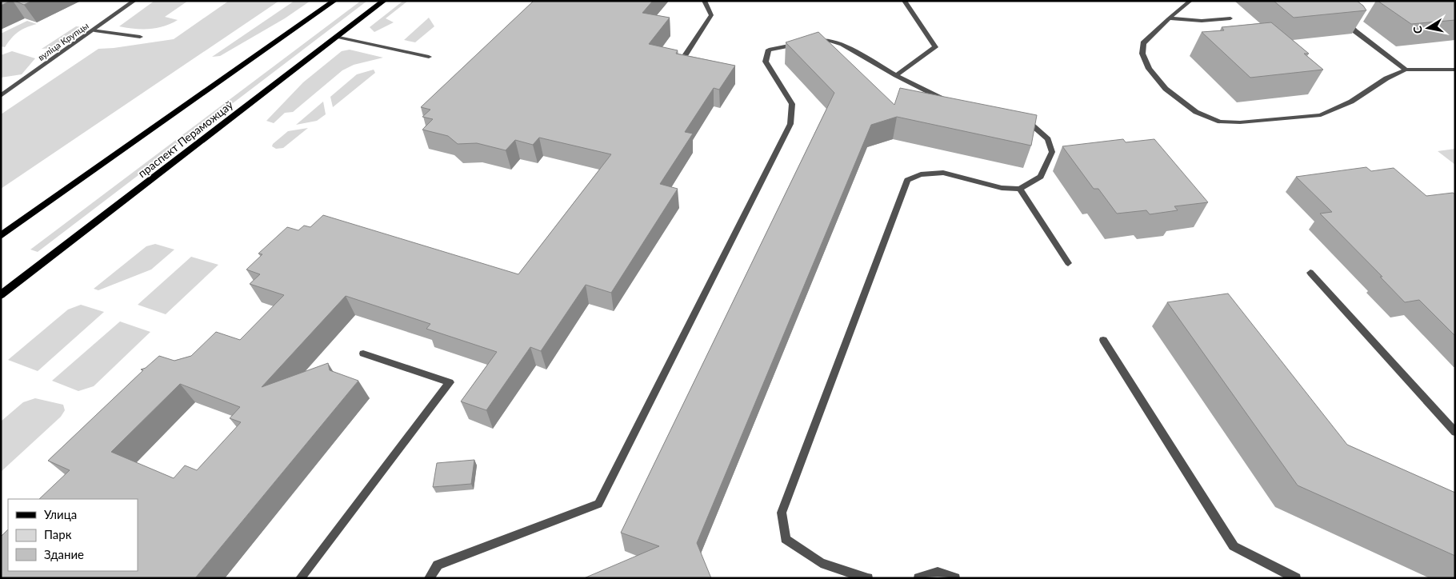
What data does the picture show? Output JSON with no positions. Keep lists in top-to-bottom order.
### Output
{
  "streets": {
    "main road": ["праспект Пераможцаў"],
    "street": ["вуліца Крупцы"]
  },
  "legend": ["Улица", "Парк", "Здание"],
  "north": "left"
}
